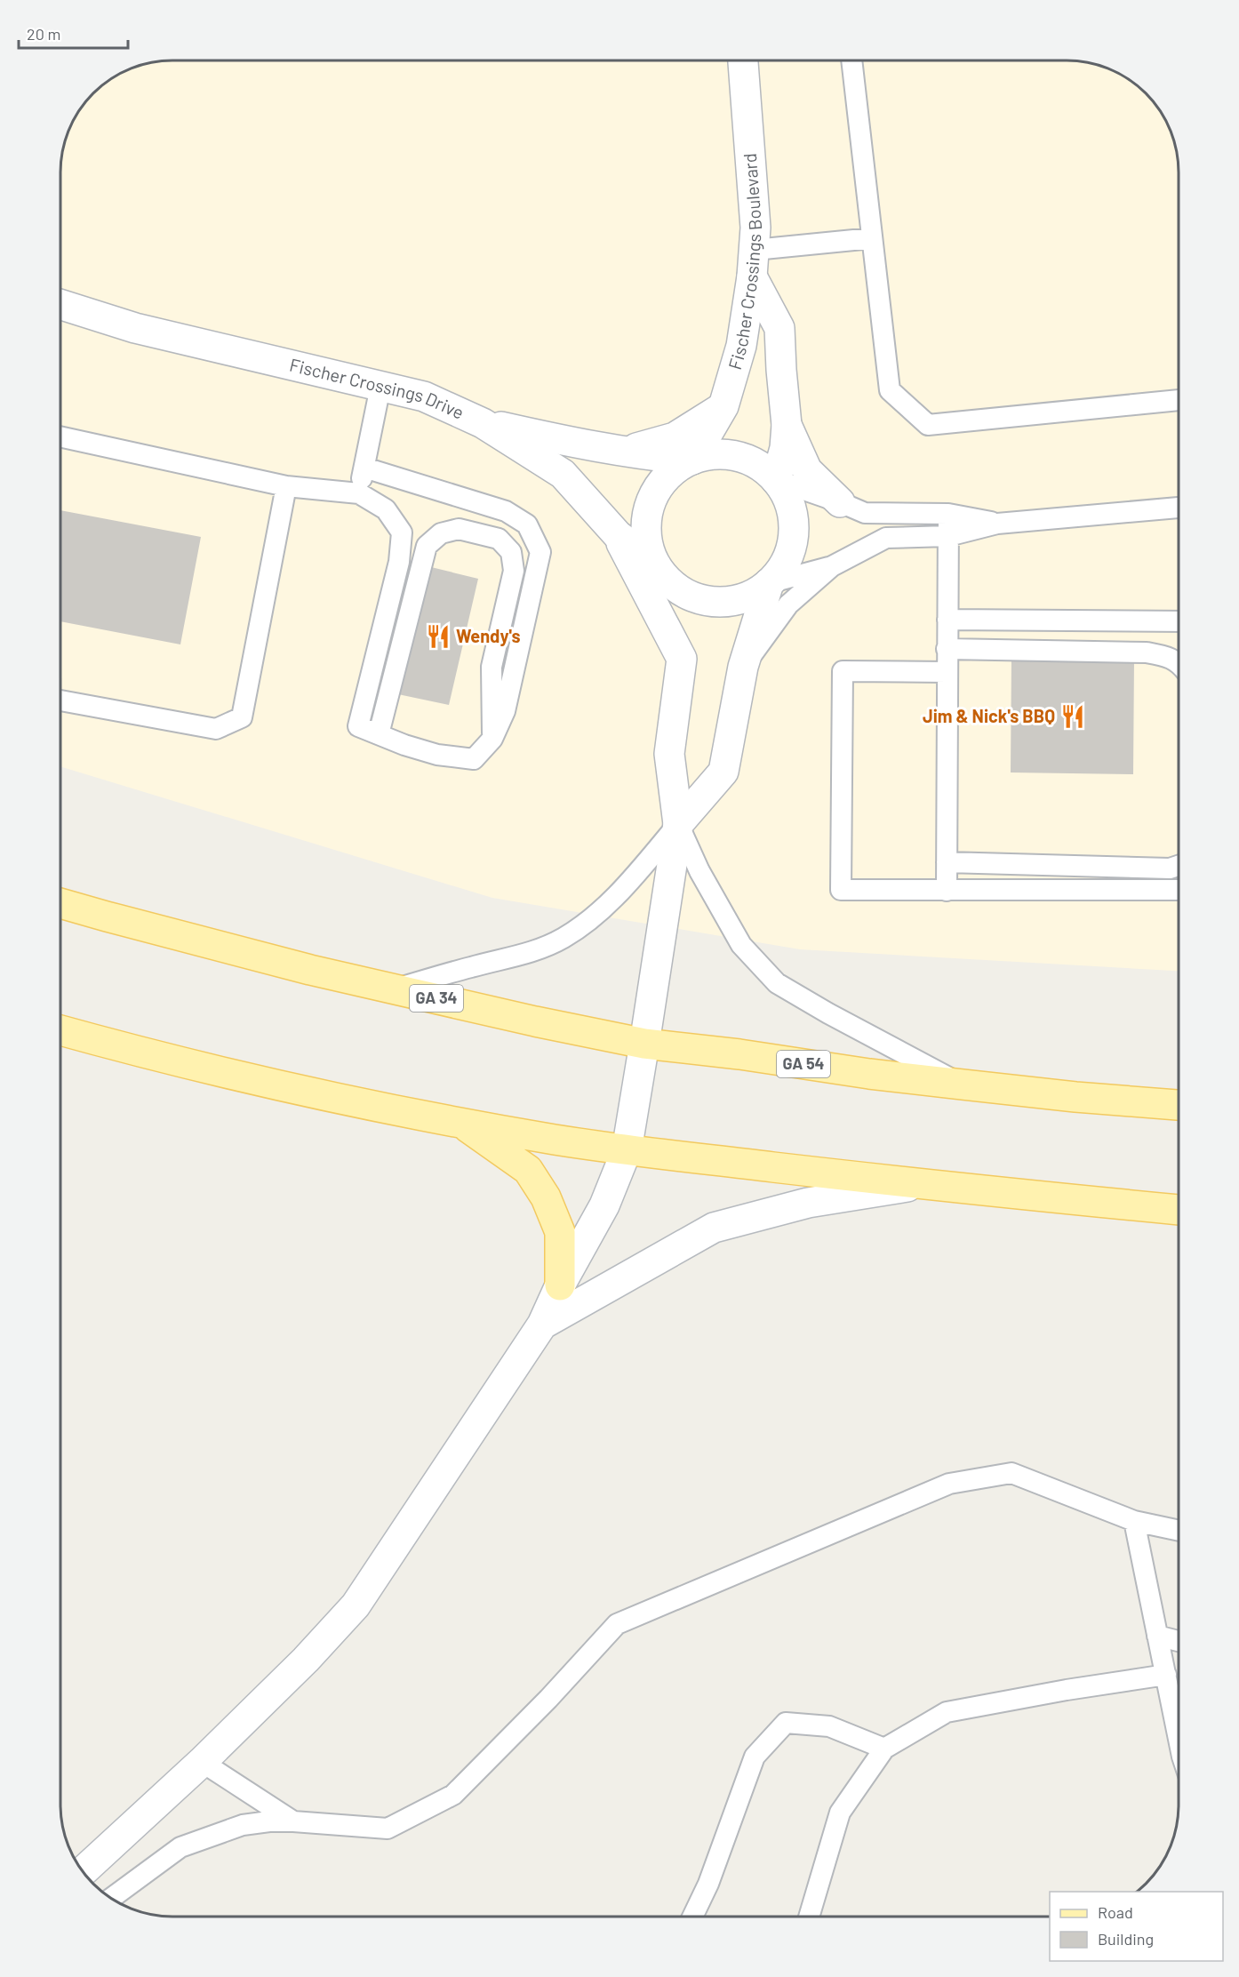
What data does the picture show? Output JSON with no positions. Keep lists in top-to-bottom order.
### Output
{
  "streets": {
    "main road": ["GA 34", "GA 54"],
    "street": ["Fischer Crossings Boulevard", "Fischer Crossings Drive"]
  },
  "crossings": [
    ["Fischer Crossings Boulevard", "Fischer Crossings Drive"],
    ["GA 34", "GA 54"]
  ],
  "places": {
    "restaurant": ["Wendy's", "Jim & Nick's BBQ"]
  },
  "legend": ["Road", "Building"],
  "scale_bar": "20 m"
}
